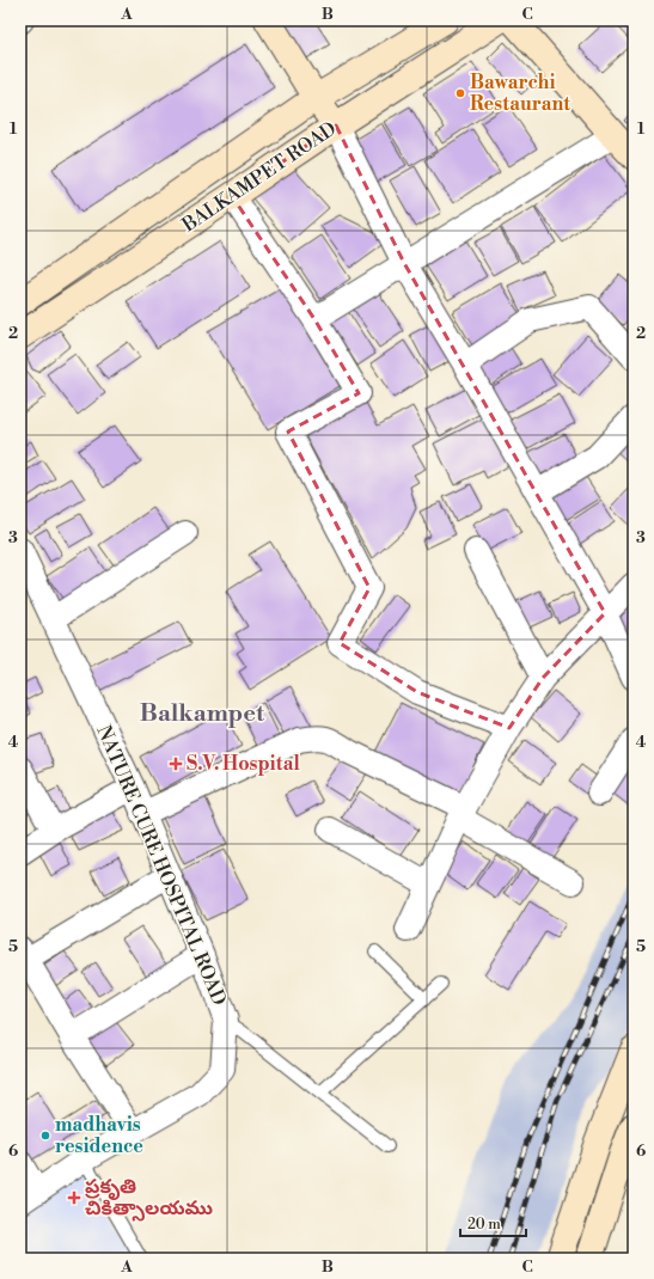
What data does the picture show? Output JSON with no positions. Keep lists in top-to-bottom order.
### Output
{
  "streets": {
    "main road": ["BALKAMPET ROAD"],
    "street": ["NATURE CURE HOSPITAL ROAD"]
  },
  "districts": ["Balkampet"],
  "places": {
    "other": ["Bawarchi Restaurant", "madhavis residence"],
    "health": ["S.V. Hospital", "ప్రకృతి చికిత్సాలయము"]
  },
  "scale_bar": "20 m",
  "grid": {
    "columns": ["A", "B", "C"],
    "rows": [
      "1",
      "2",
      "3",
      "4",
      "5",
      "6"
    ]
  }
}
